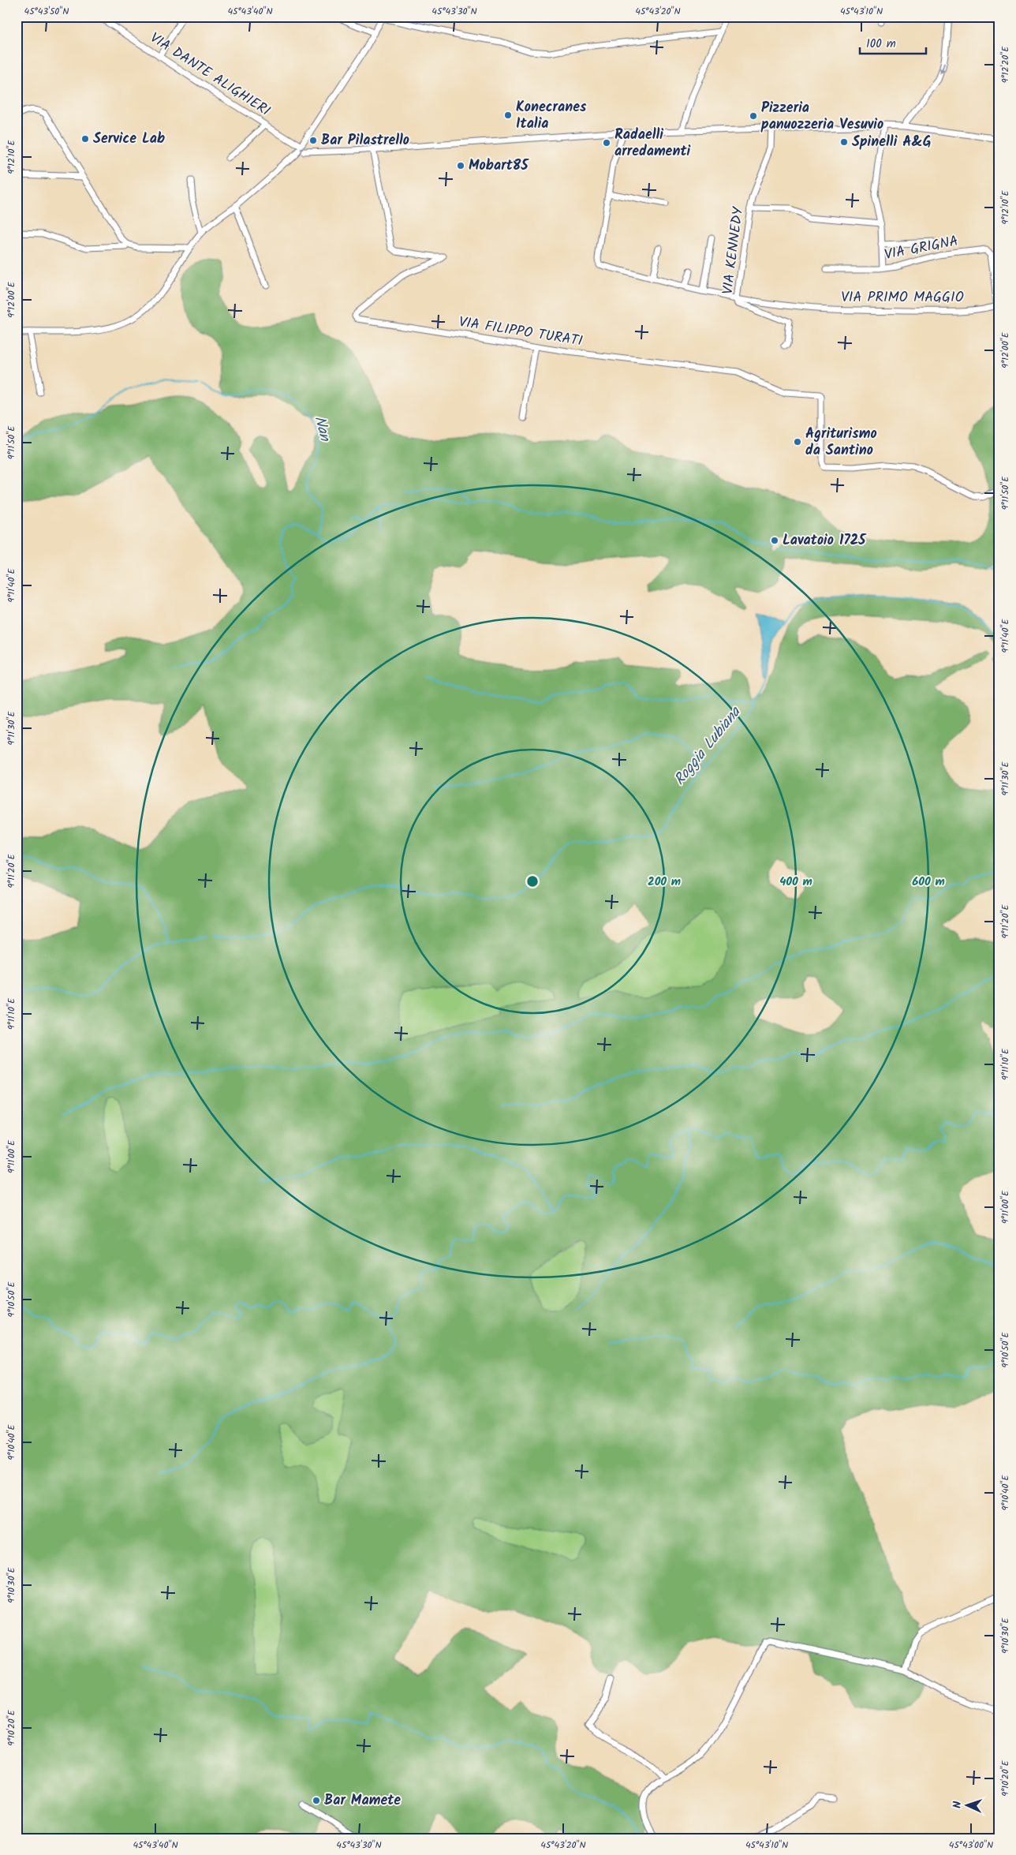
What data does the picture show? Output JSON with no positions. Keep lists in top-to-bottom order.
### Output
{
  "streets": {
    "street": [
      "VIA DANTE ALIGHIERI",
      "VIA GRIGNA",
      "VIA KENNEDY",
      "VIA PRIMO MAGGIO",
      "VIA FILIPPO TURATI"
    ]
  },
  "crossings": [
    ["VIA GRIGNA", "VIA PRIMO MAGGIO"],
    ["VIA KENNEDY", "VIA PRIMO MAGGIO"]
  ],
  "water": ["Nan", "Roggia Lubiana"],
  "places": [
    "Konecranes Italia",
    "Pizzeria panuozzeria Vesuvio",
    "Service Lab",
    "Bar Pilastrello",
    "Spinelli A&G",
    "Radaelli arredamenti",
    "Mobart85",
    "Agriturismo da Santino",
    "Lavatoio 1725",
    "Bar Mamete"
  ],
  "scale_bar": "100 m",
  "north": "left",
  "coordinates": [
    "45°43'50\"N",
    "45°43'40\"N",
    "45°43'30\"N",
    "45°43'20\"N",
    "45°43'10\"N",
    "9°12'20\"E",
    "9°12'10\"E",
    "9°12'00\"E",
    "9°11'50\"E",
    "9°11'40\"E",
    "9°11'30\"E",
    "9°11'20\"E",
    "9°11'10\"E",
    "9°11'00\"E",
    "9°10'50\"E",
    "9°10'40\"E",
    "9°10'30\"E",
    "9°10'20\"E",
    "45°43'00\"N"
  ],
  "rings": ["200 m", "400 m", "600 m"]
}
